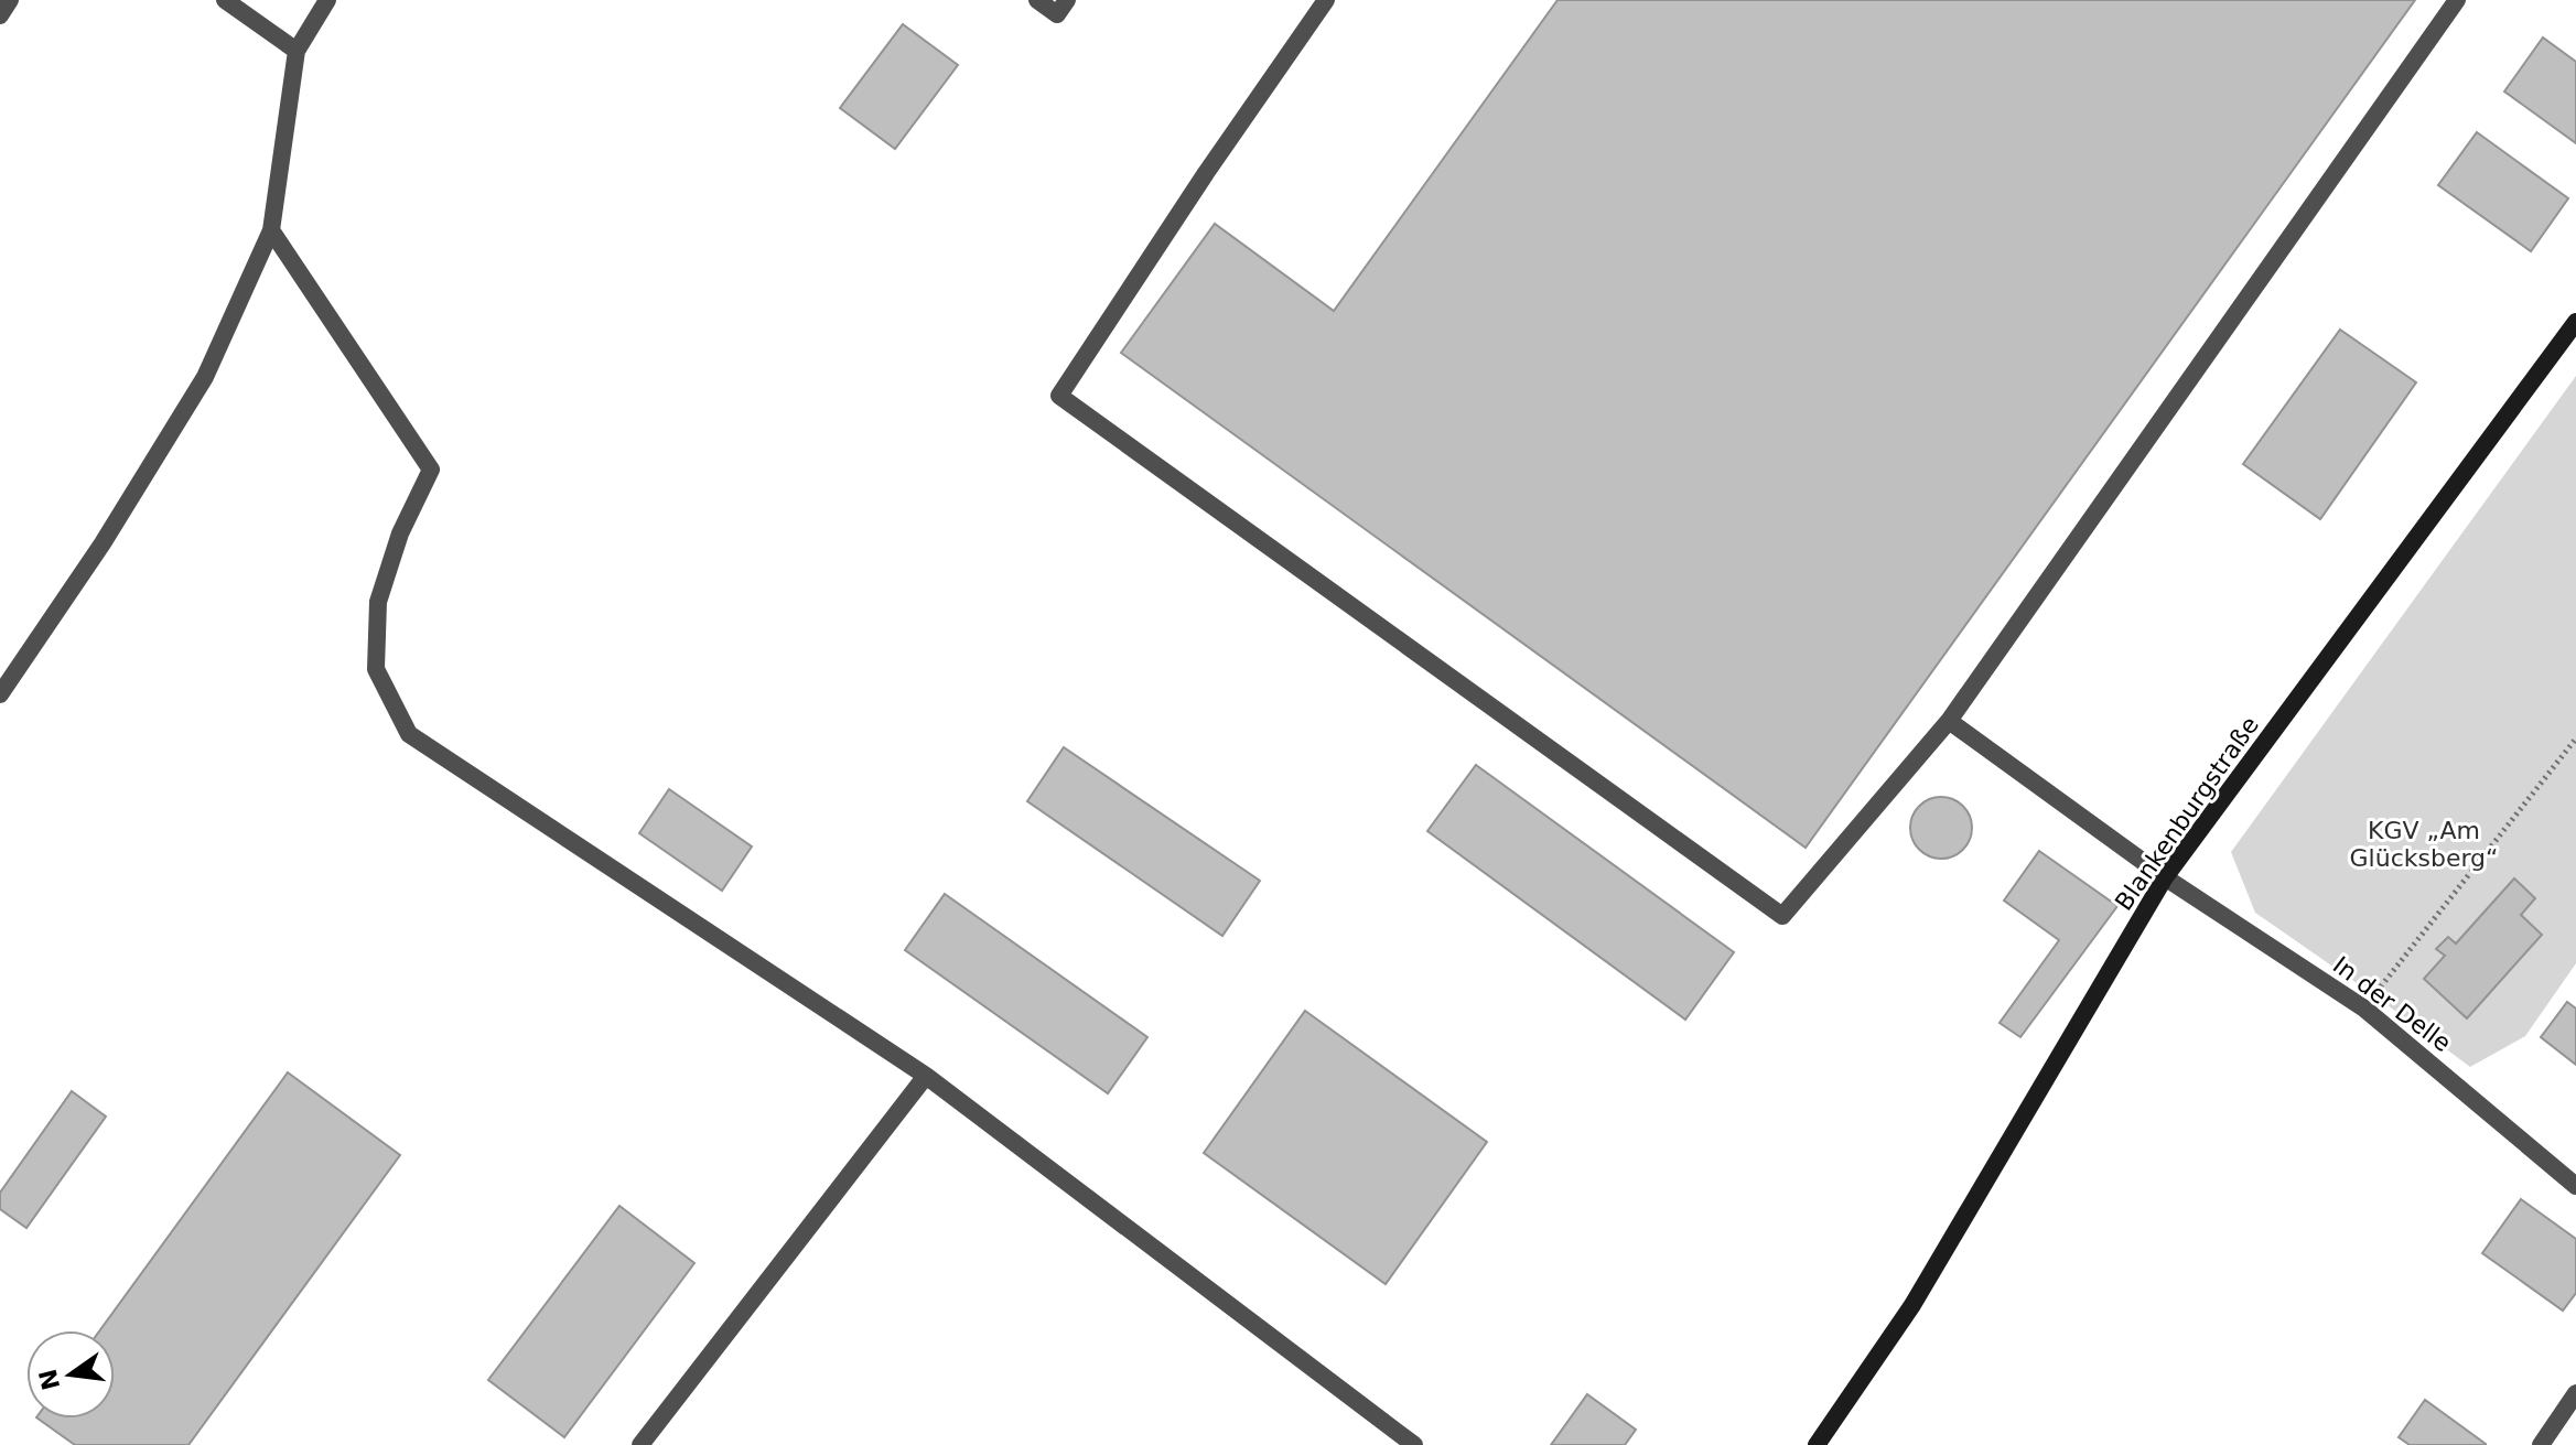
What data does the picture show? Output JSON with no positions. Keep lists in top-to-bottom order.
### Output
{
  "streets": {
    "main road": ["Blankenburgstraße"],
    "street": ["In der Delle"]
  },
  "crossings": [
    ["Blankenburgstraße", "In der Delle"]
  ],
  "parks": ["KGV „Am Glücksberg“"],
  "north": "left"
}
